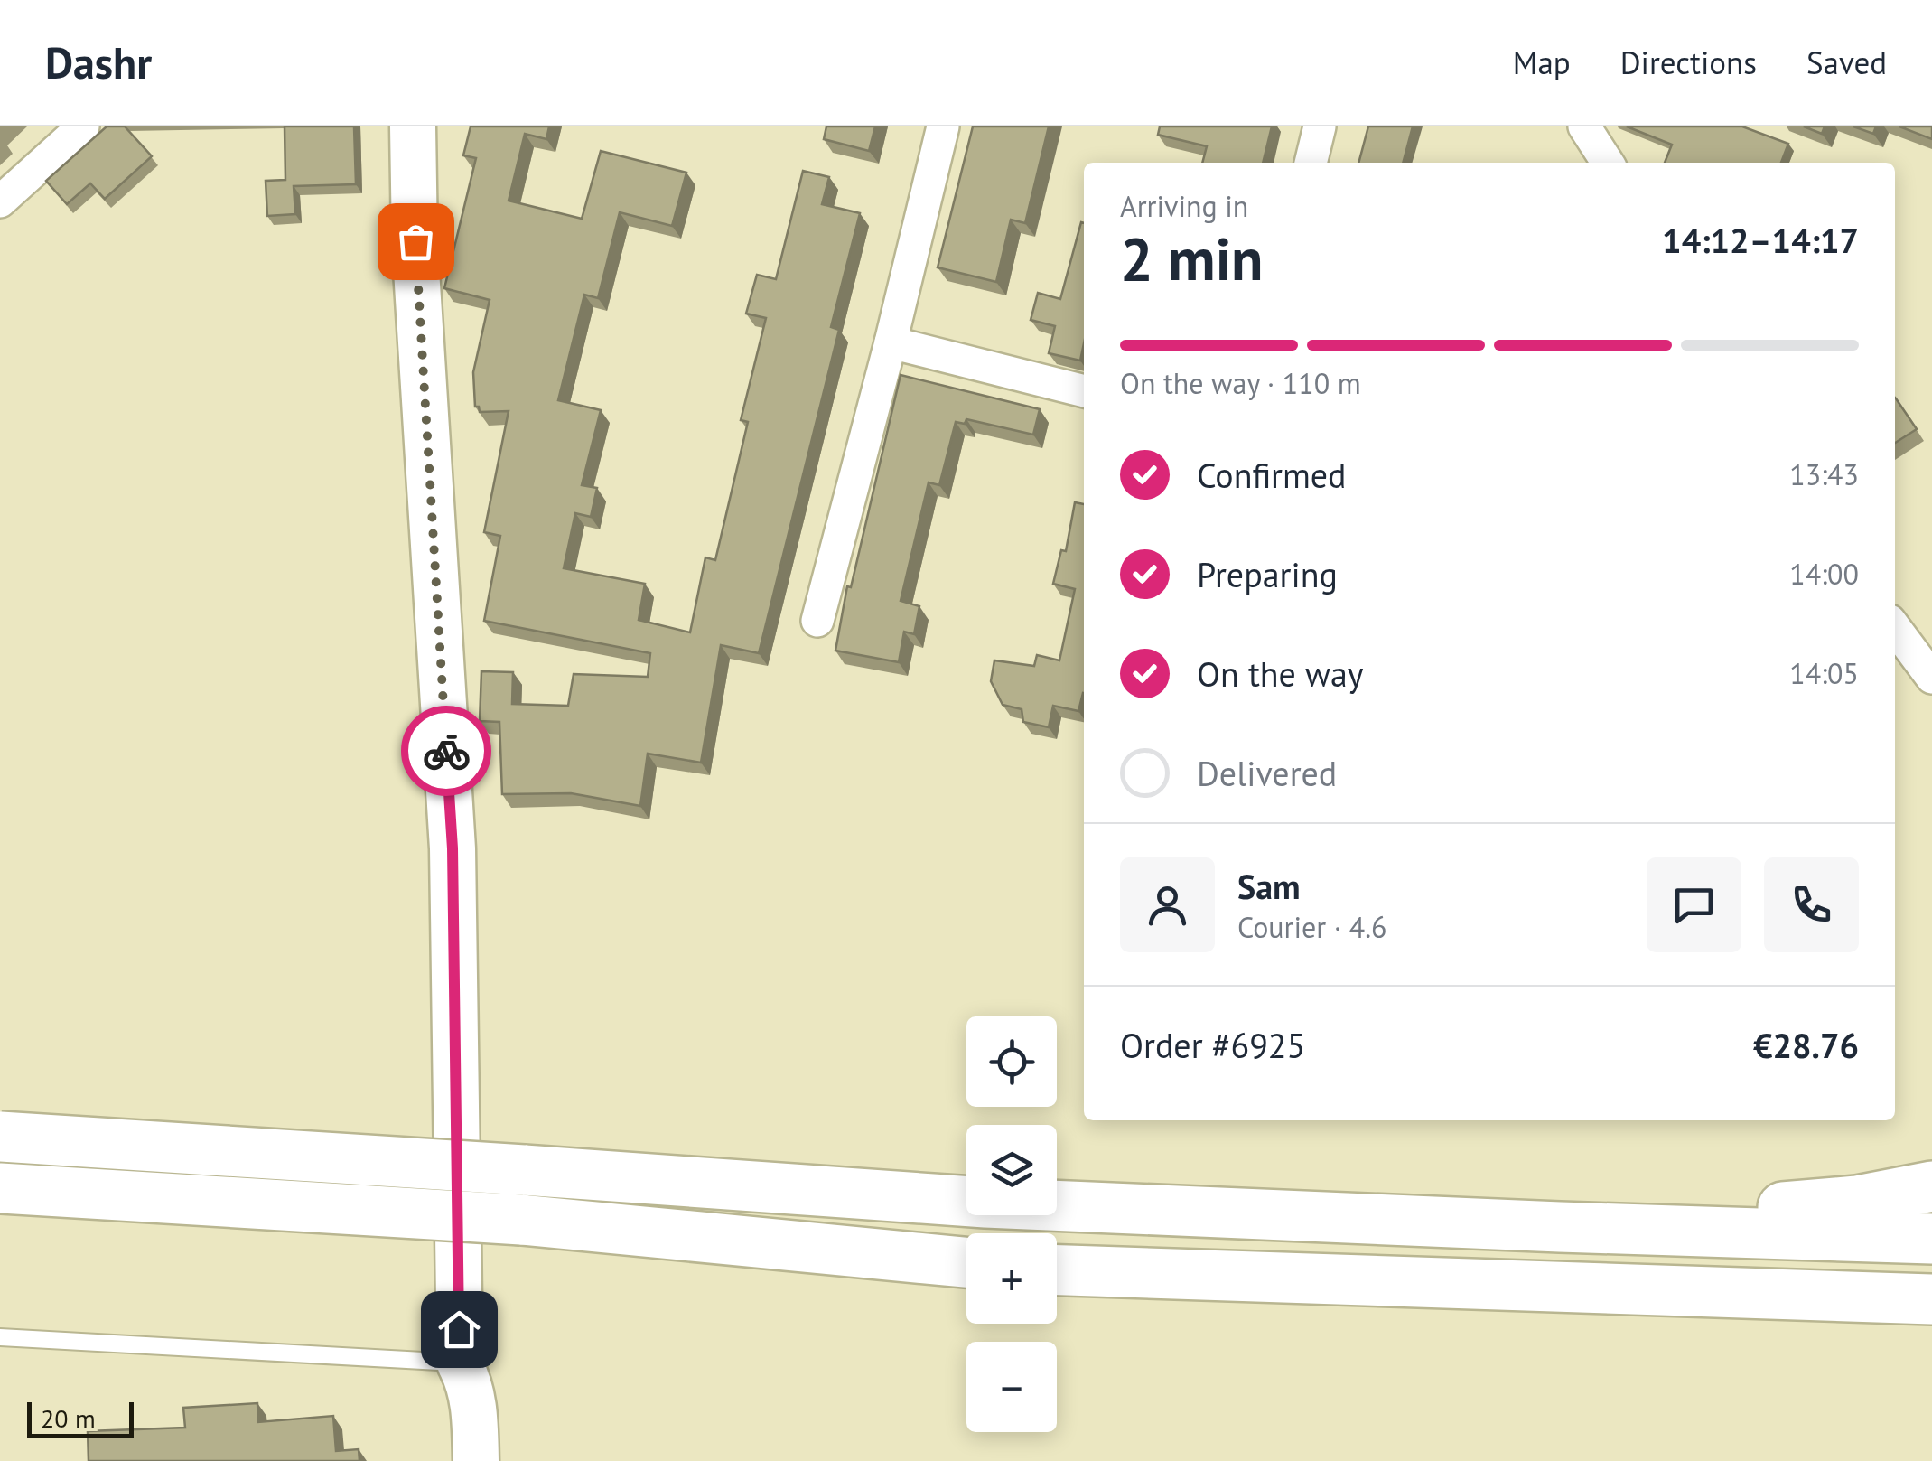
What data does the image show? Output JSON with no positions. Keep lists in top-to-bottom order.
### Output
{
  "scale_bar": "20 m",
  "page": {
    "header": "Dashr",
    "nav": ["Map", "Directions", "Saved"],
    "heading": ["2 min", "Arriving in", "14:12–14:17"],
    "panel": [
      "Sam",
      "Courier · 4.6",
      "Order #6925",
      "€28.76"
    ],
    "bar": "On the way · 110 m",
    "list": [
      ["Confirmed", "13:43"],
      ["Preparing", "14:00"],
      ["On the way", "14:05"],
      "Delivered"
    ],
    "map_buttons": ["+", "−"],
    "scale": "20 m"
  }
}
